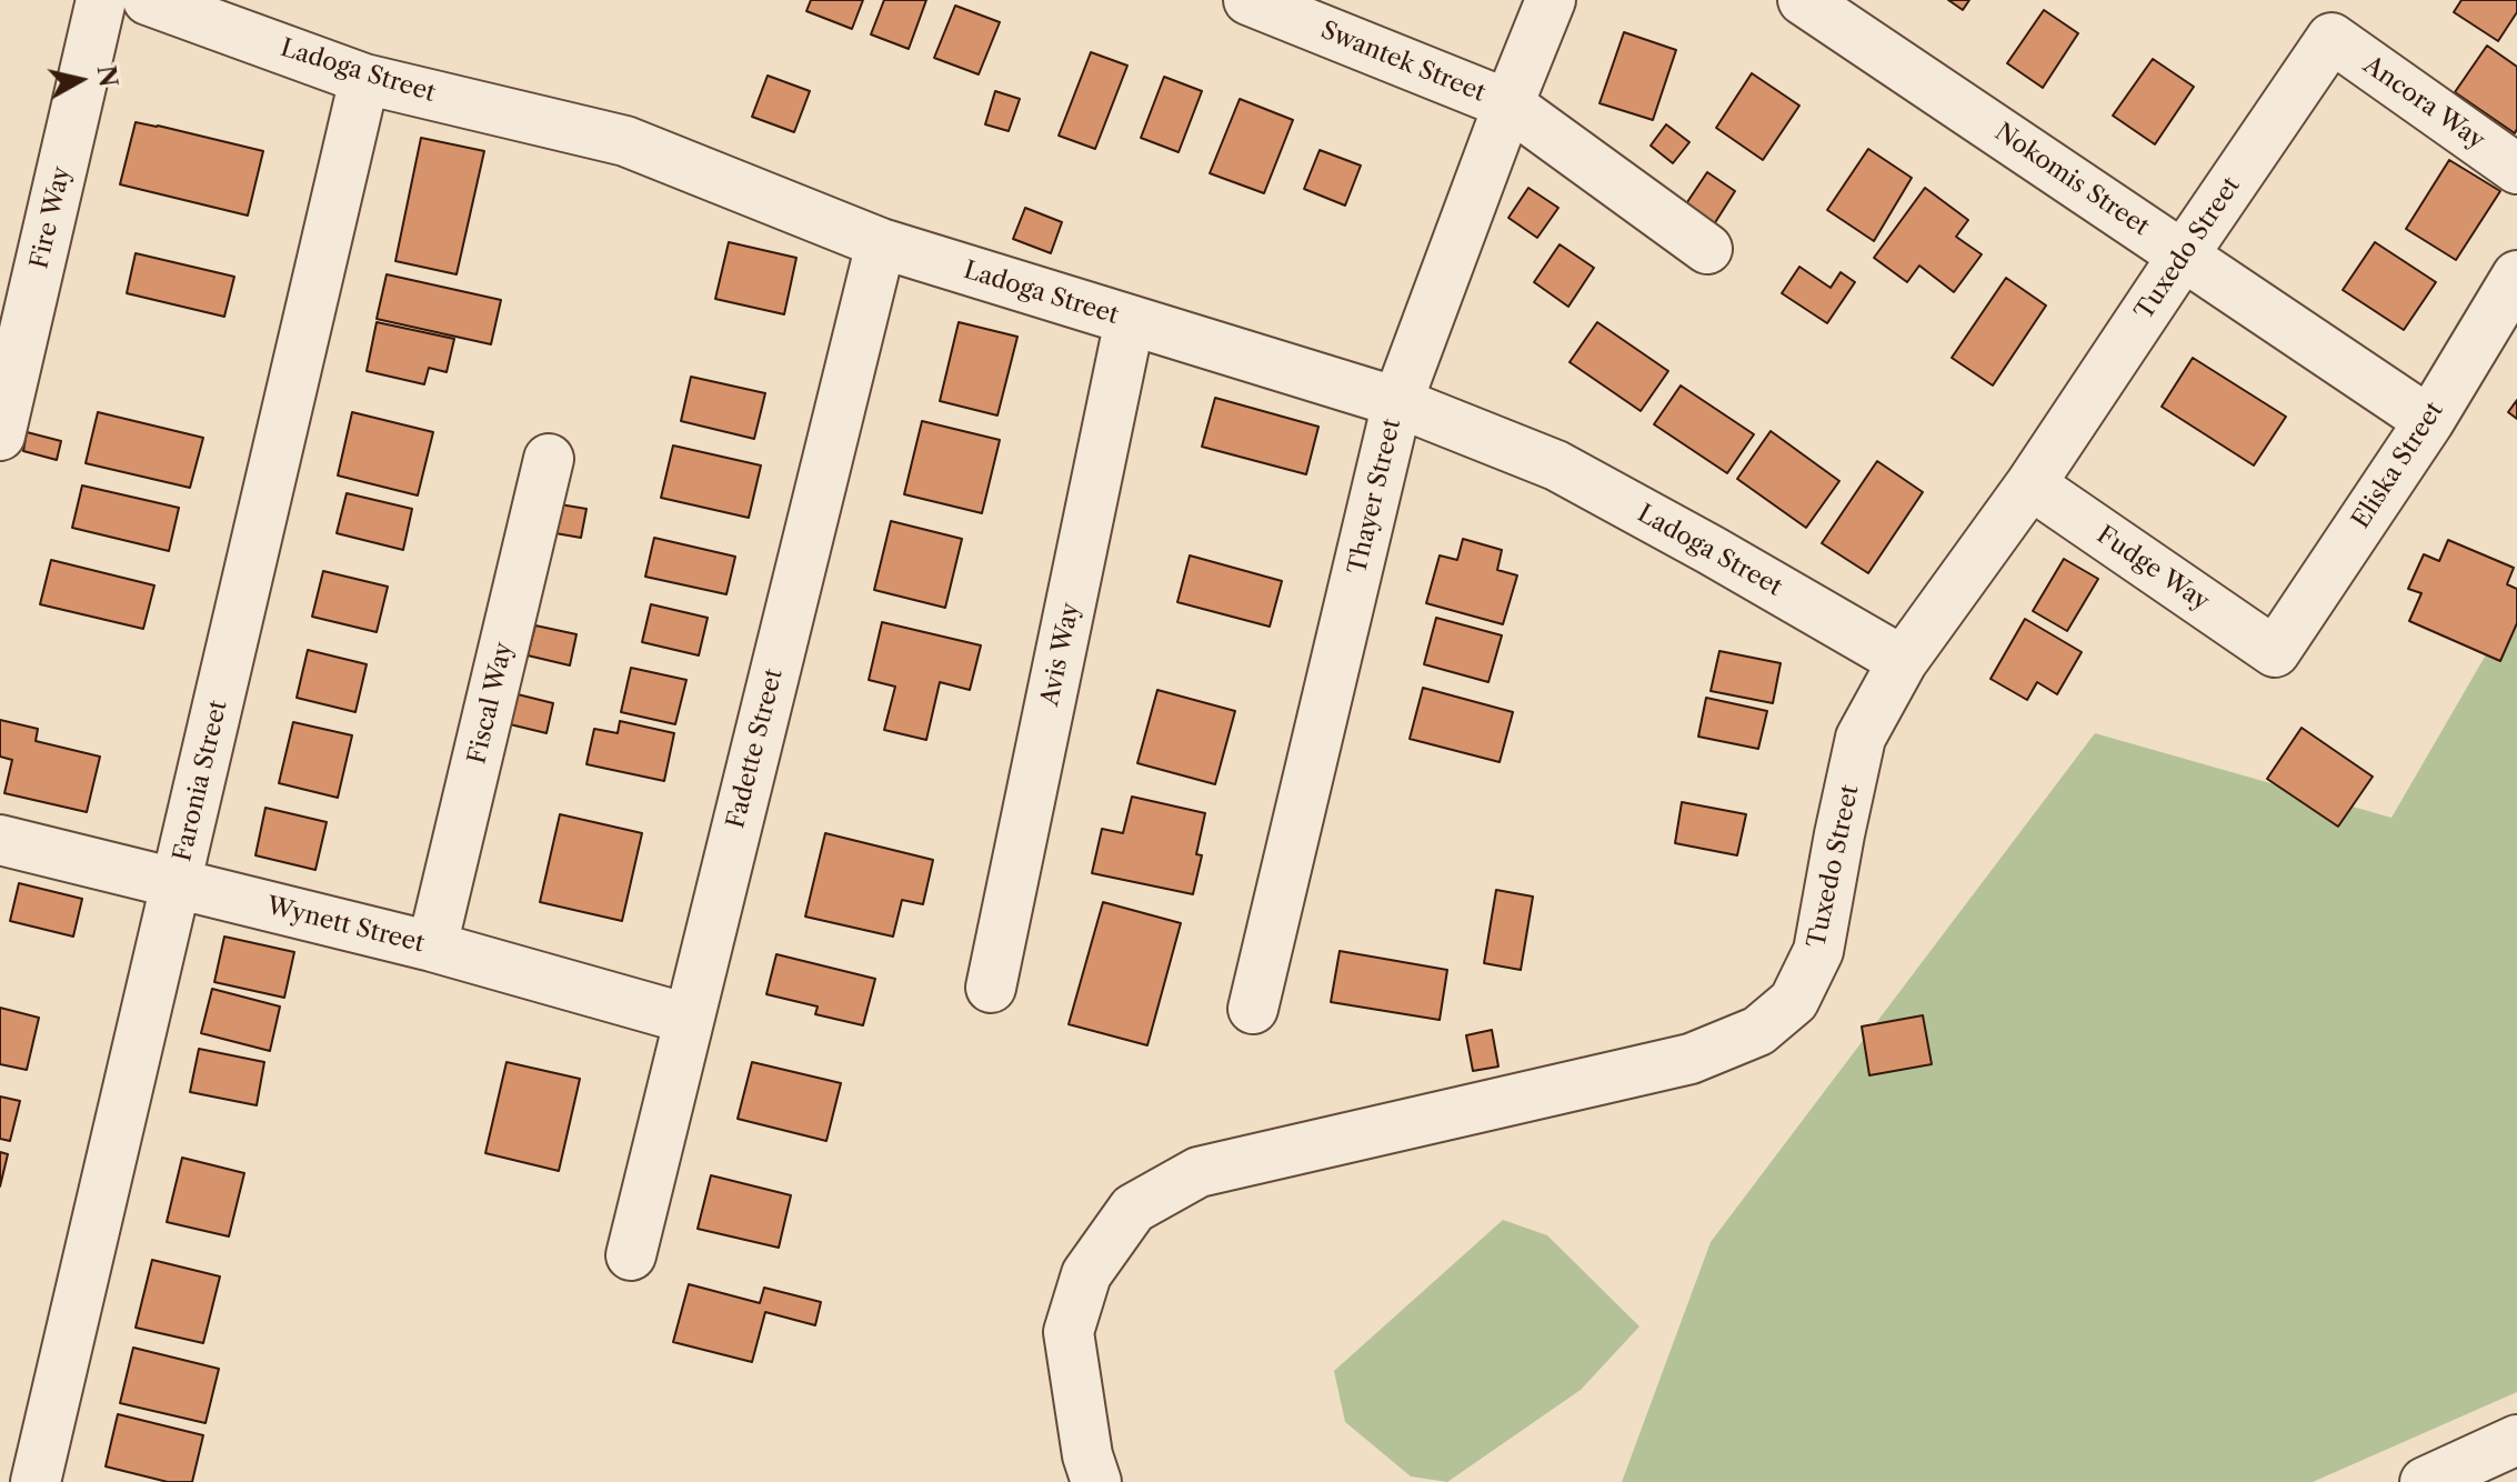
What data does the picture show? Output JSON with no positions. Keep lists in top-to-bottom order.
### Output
{
  "streets": {
    "street": [
      "Swantek Street",
      "Ladoga Street",
      "Ancora Way",
      "Nokomis Street",
      "Fire Way",
      "Tuxedo Street",
      "Eliska Street",
      "Thayer Street",
      "Fudge Way",
      "Avis Way",
      "Fiscal Way",
      "Fadette Street",
      "Faronia Street",
      "Wynett Street"
    ]
  },
  "crossings": [
    ["Swantek Street", "Thayer Street"],
    ["Ladoga Street", "Tuxedo Street"],
    ["Ladoga Street", "Thayer Street"],
    ["Ladoga Street", "Avis Way"],
    ["Ladoga Street", "Fadette Street"],
    ["Ladoga Street", "Faronia Street"],
    ["Ancora Way", "Tuxedo Street"],
    ["Nokomis Street", "Tuxedo Street"],
    ["Nokomis Street", "Eliska Street"],
    ["Tuxedo Street", "Fudge Way"],
    ["Eliska Street", "Fudge Way"],
    ["Fiscal Way", "Wynett Street"],
    ["Fadette Street", "Wynett Street"],
    ["Faronia Street", "Wynett Street"]
  ],
  "north": "right"
}
